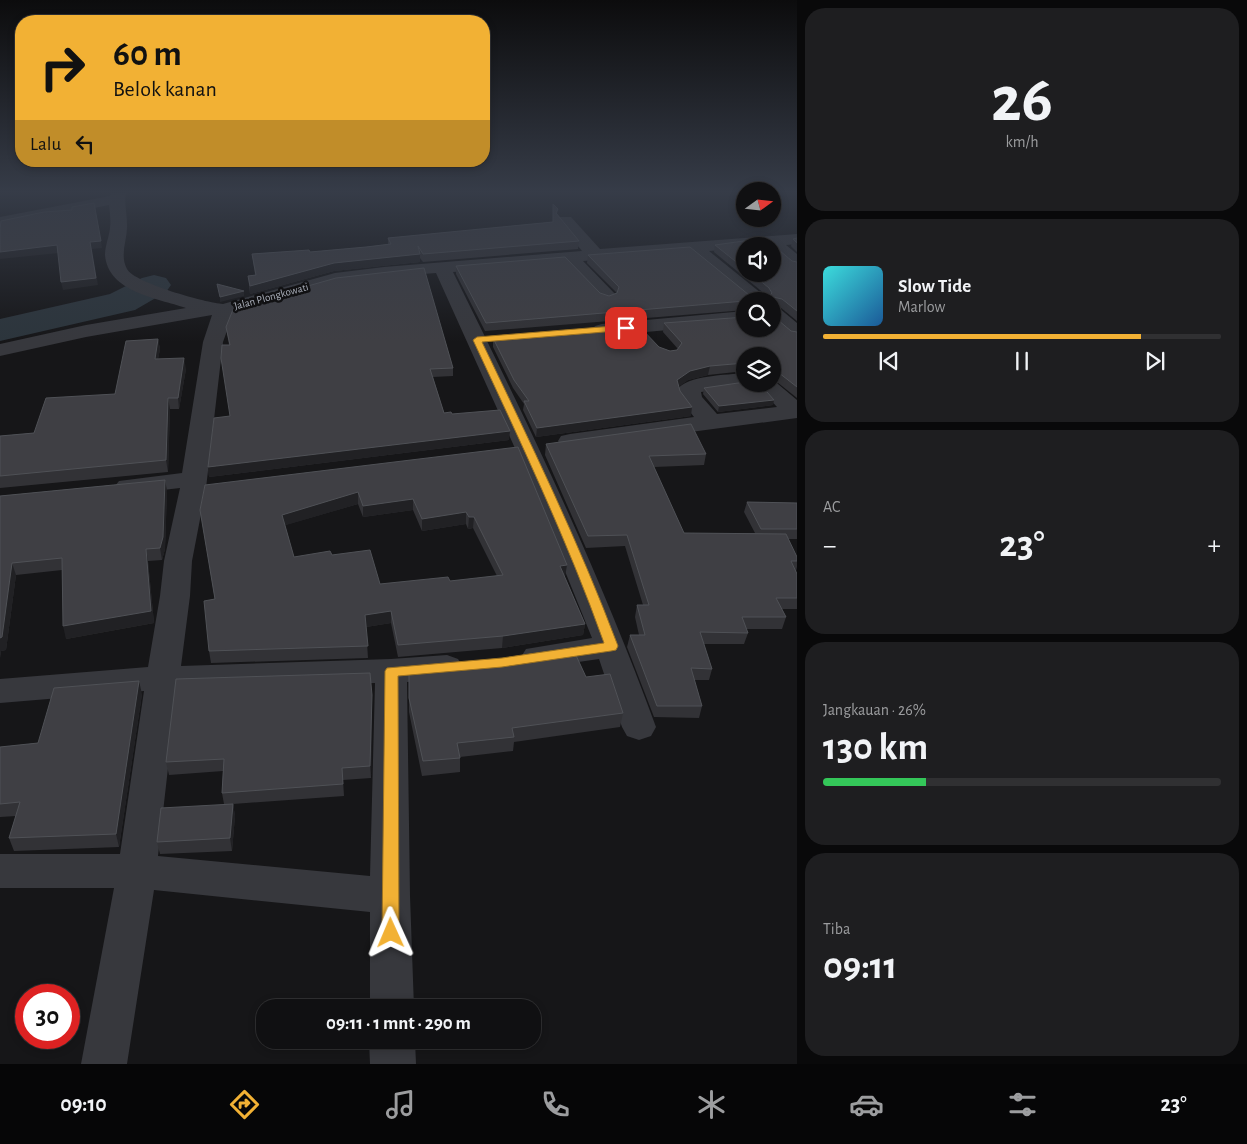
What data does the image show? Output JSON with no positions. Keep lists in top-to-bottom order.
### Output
{
  "streets": {
    "street": ["Jalan Plongkowati"]
  },
  "north": "right",
  "page": {
    "tile": [
      ["26", "km/h"],
      "AC",
      ["Jangkauan · 26%", "130 km"],
      ["Tiba", "09:11"]
    ],
    "turn": ["60 m", "Belok kanan"],
    "then": "Lalu",
    "song": ["Slow Tide", "Marlow"],
    "heat": ["−", "23°", "+"],
    "limit": "30",
    "trip": "09:11 · 1 mnt · 290 m",
    "tabs": ["09:10", "23°"]
  }
}
